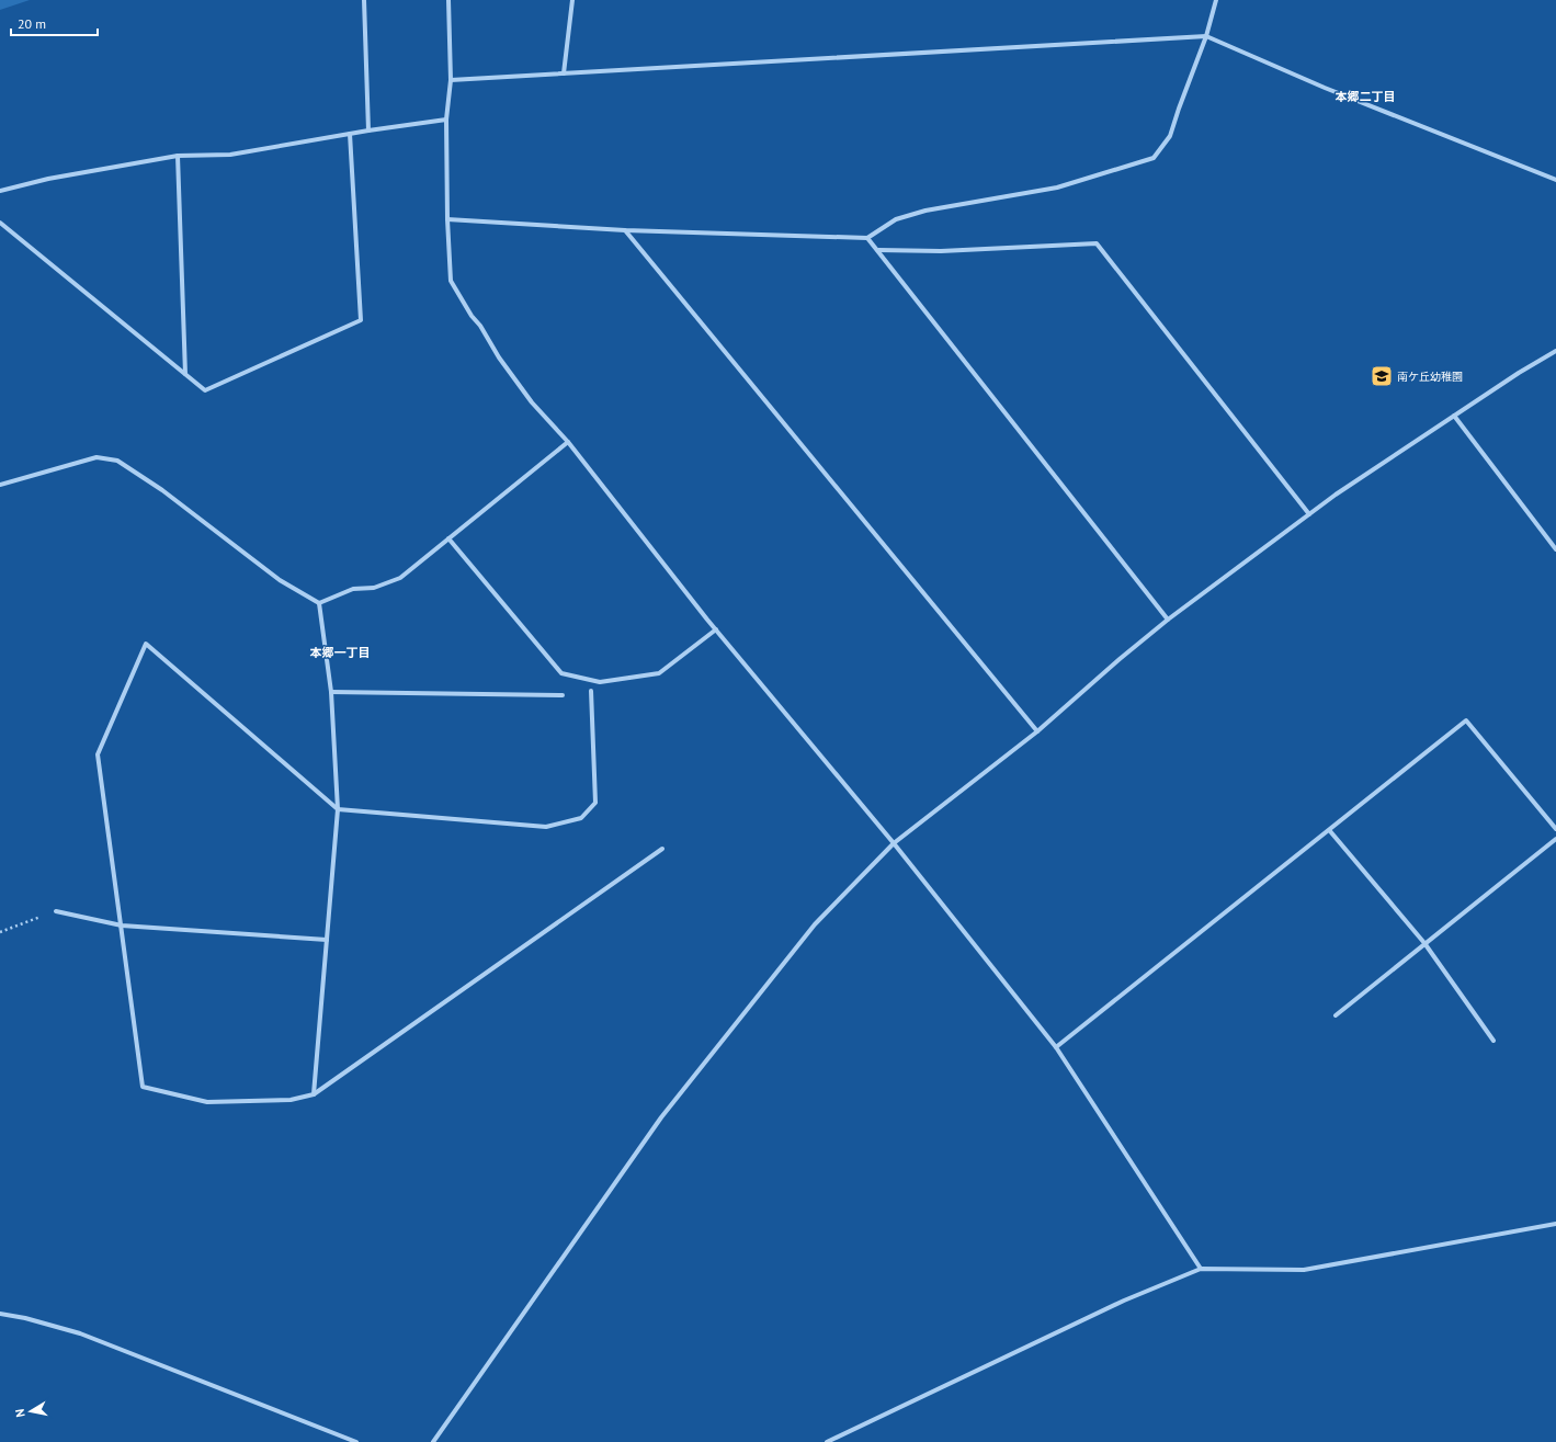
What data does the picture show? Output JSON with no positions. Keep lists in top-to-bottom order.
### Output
{
  "districts": ["本郷二丁目", "本郷一丁目"],
  "places": {
    "school or university": ["南ケ丘幼稚園"]
  },
  "scale_bar": "20 m",
  "north": "left"
}
